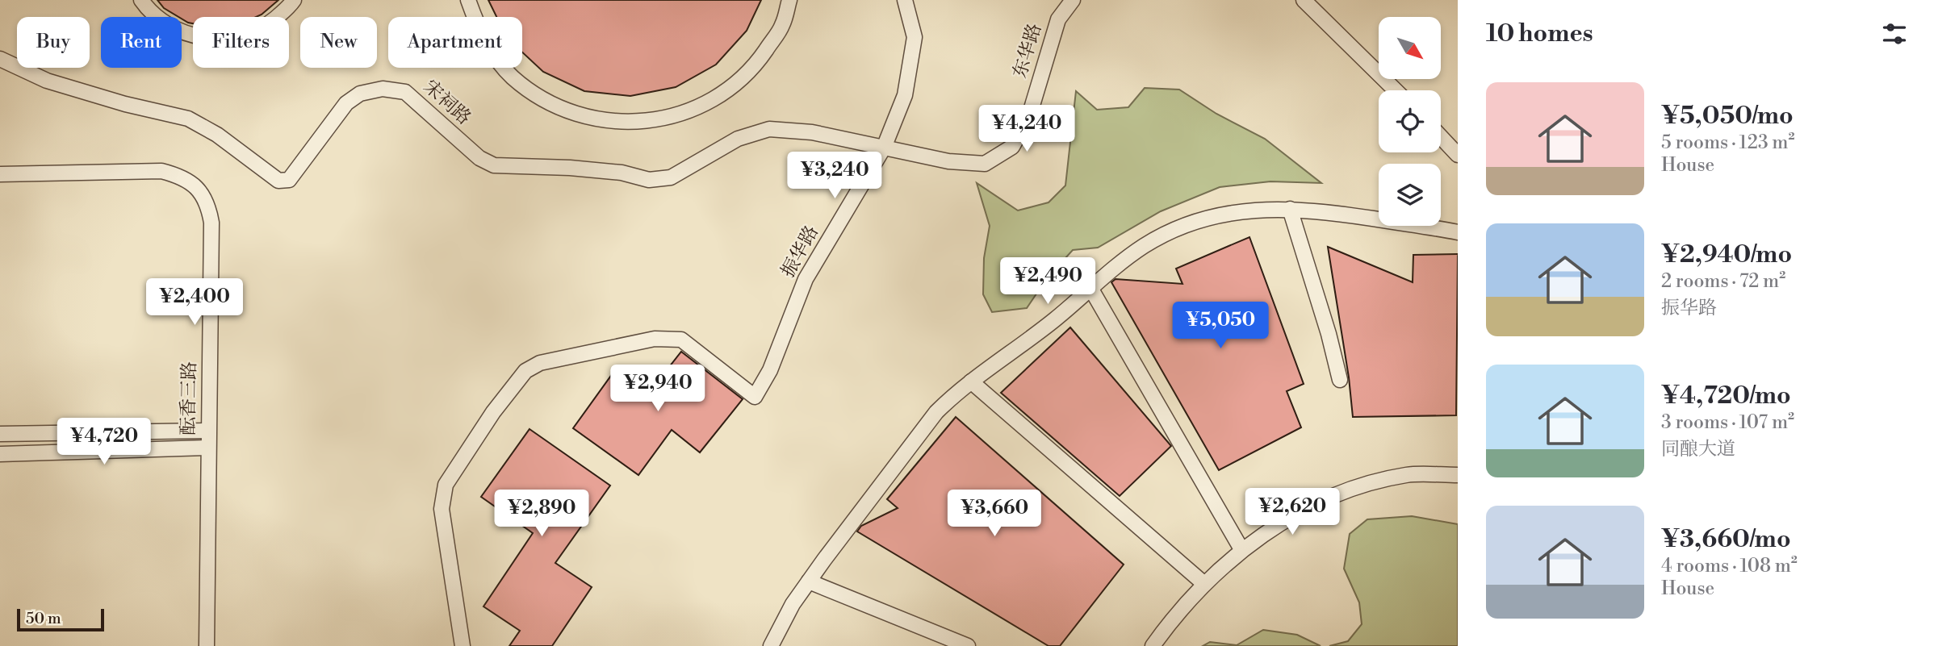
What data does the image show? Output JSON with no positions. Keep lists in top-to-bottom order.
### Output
{
  "streets": {
    "street": [
      "东华路",
      "宋祠路",
      "振华路",
      "酝香三路"
    ]
  },
  "crossings": [
    ["东华路", "宋祠路"],
    ["东华路", "振华路"],
    ["宋祠路", "振华路"]
  ],
  "scale_bar": "50 m",
  "north": "bottom right",
  "page": {
    "heading": "10 homes",
    "chip": [
      "Buy",
      "Rent",
      "Filters",
      "New",
      "Apartment"
    ],
    "list": [
      {
        "name": "¥5,050/mo",
        "note": "5 rooms · 123 m² · House"
      },
      {
        "name": "¥2,940/mo",
        "note": "2 rooms · 72 m² · 振华路"
      },
      {
        "name": "¥4,720/mo",
        "note": "3 rooms · 107 m² · 同酿大道"
      },
      {
        "name": "¥3,660/mo",
        "note": "4 rooms · 108 m² · House"
      }
    ],
    "price": [
      "¥4,240",
      "¥3,240",
      "¥2,490",
      "¥2,400",
      "¥5,050",
      "¥2,940",
      "¥4,720",
      "¥2,620",
      "¥2,890",
      "¥3,660"
    ],
    "scale": "50 m"
  }
}
